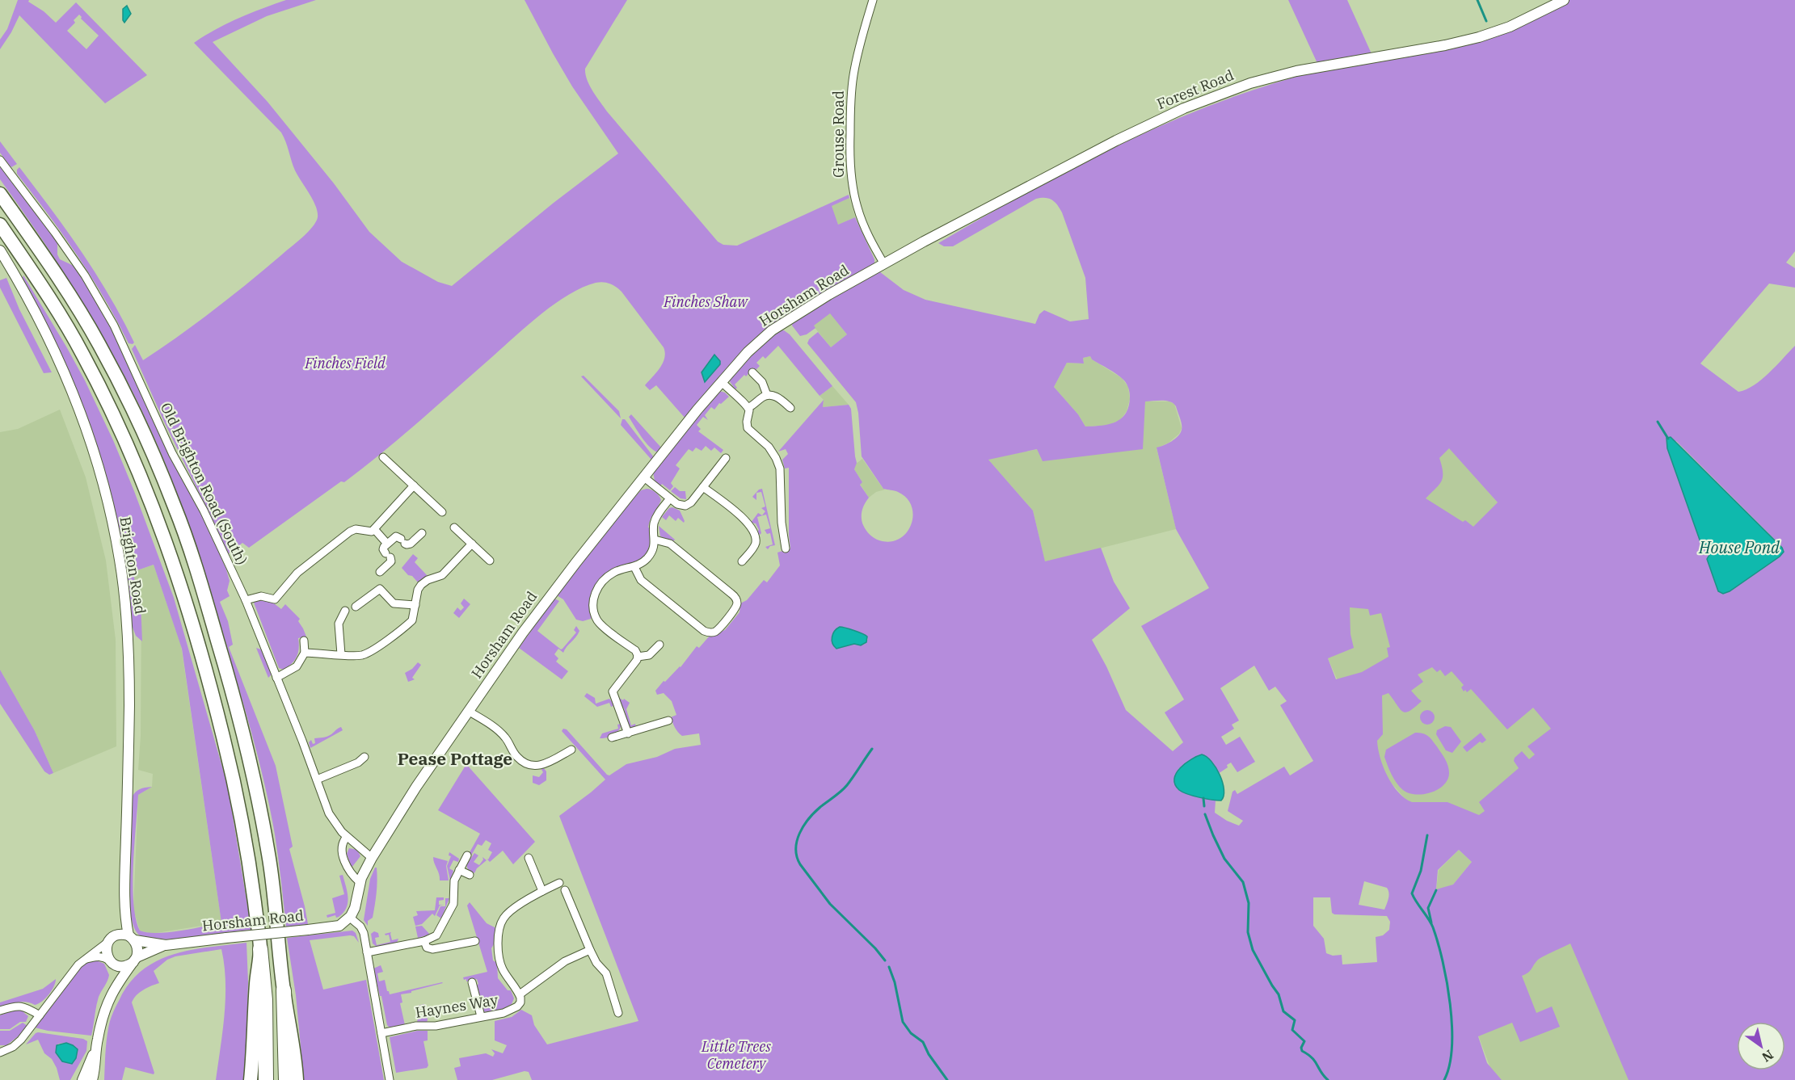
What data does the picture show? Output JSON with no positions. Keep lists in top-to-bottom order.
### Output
{
  "streets": {
    "street": [
      "Forest Road",
      "Grouse Road",
      "Horsham Road",
      "Old Brighton Road (South)",
      "Brighton Road",
      "Haynes Way"
    ]
  },
  "crossings": [
    ["Forest Road", "Grouse Road"],
    ["Forest Road", "Horsham Road"],
    ["Horsham Road", "Old Brighton Road (South)"],
    ["Horsham Road", "Brighton Road"]
  ],
  "districts": ["Pease Pottage"],
  "water": ["House Pond"],
  "parks": ["Finches Shaw", "Finches Field", "Little Trees Cemetery"],
  "north": "bottom right"
}
